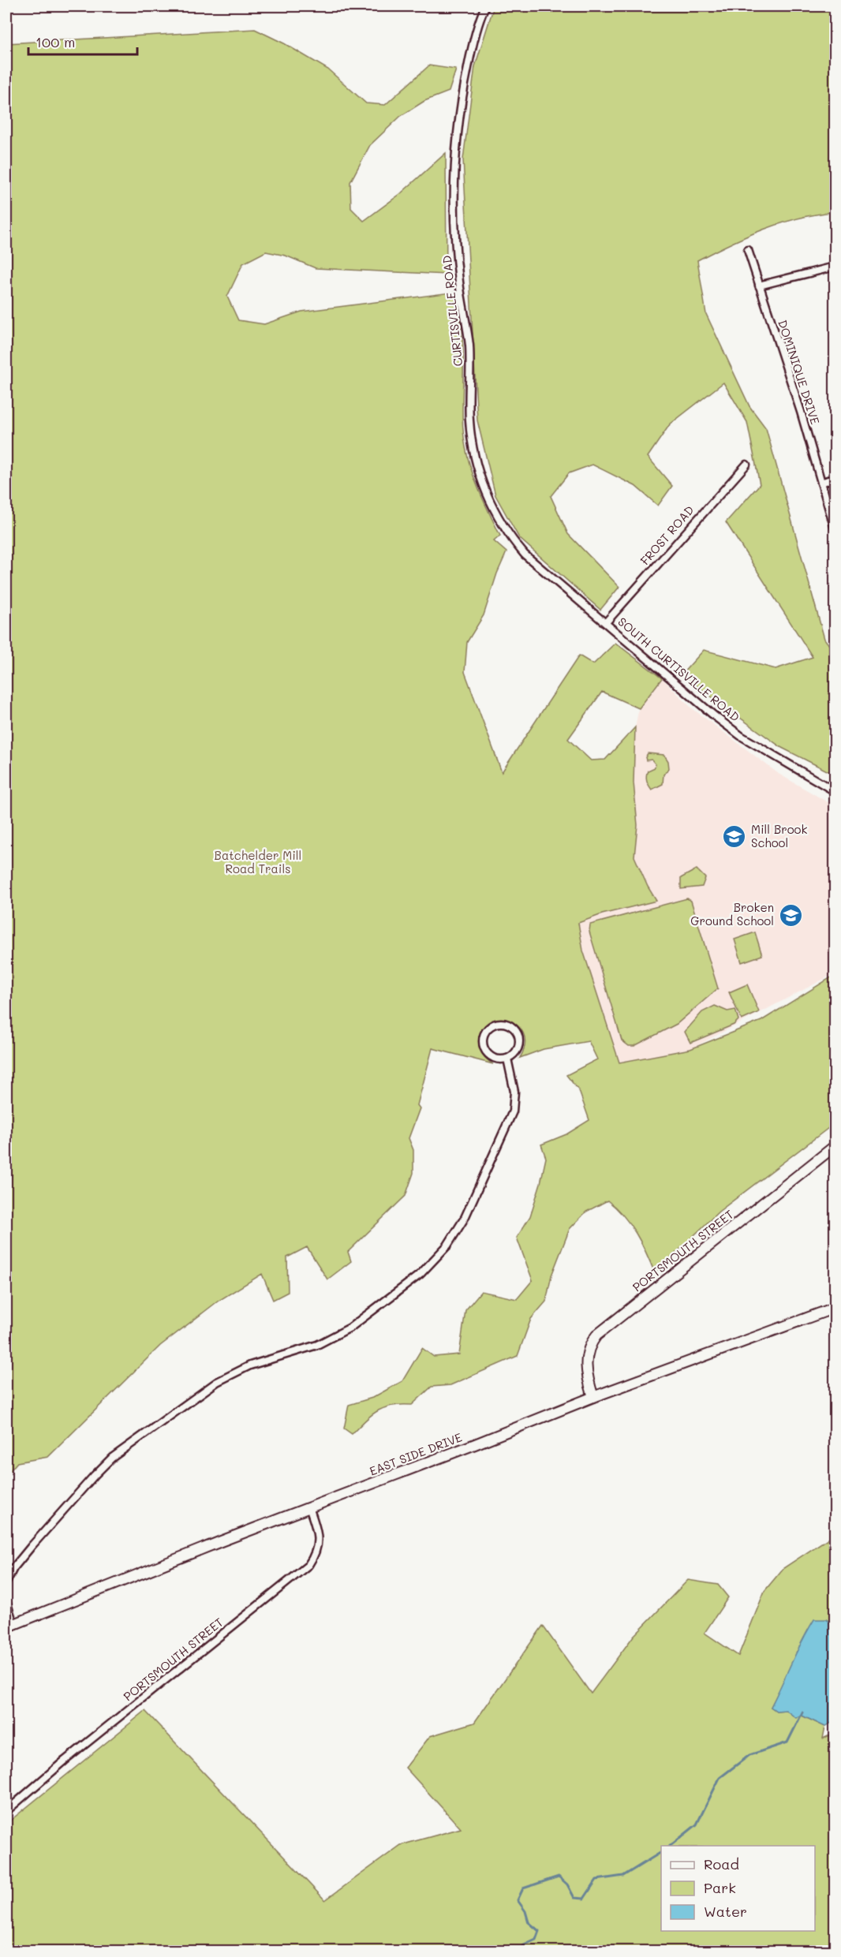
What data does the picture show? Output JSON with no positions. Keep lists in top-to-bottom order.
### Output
{
  "streets": {
    "main road": ["PORTSMOUTH STREET", "EAST SIDE DRIVE"],
    "street": [
      "CURTISVILLE ROAD",
      "DOMINIQUE DRIVE",
      "FROST ROAD",
      "SOUTH CURTISVILLE ROAD"
    ]
  },
  "crossings": [
    ["CURTISVILLE ROAD", "FROST ROAD"],
    ["CURTISVILLE ROAD", "SOUTH CURTISVILLE ROAD"],
    ["FROST ROAD", "SOUTH CURTISVILLE ROAD"],
    ["PORTSMOUTH STREET", "EAST SIDE DRIVE"]
  ],
  "parks": ["Batchelder Mill Road Trails"],
  "places": {
    "school or university": ["Mill Brook School", "Broken Ground School"]
  },
  "legend": ["Road", "Park", "Water"],
  "scale_bar": "100 m"
}
